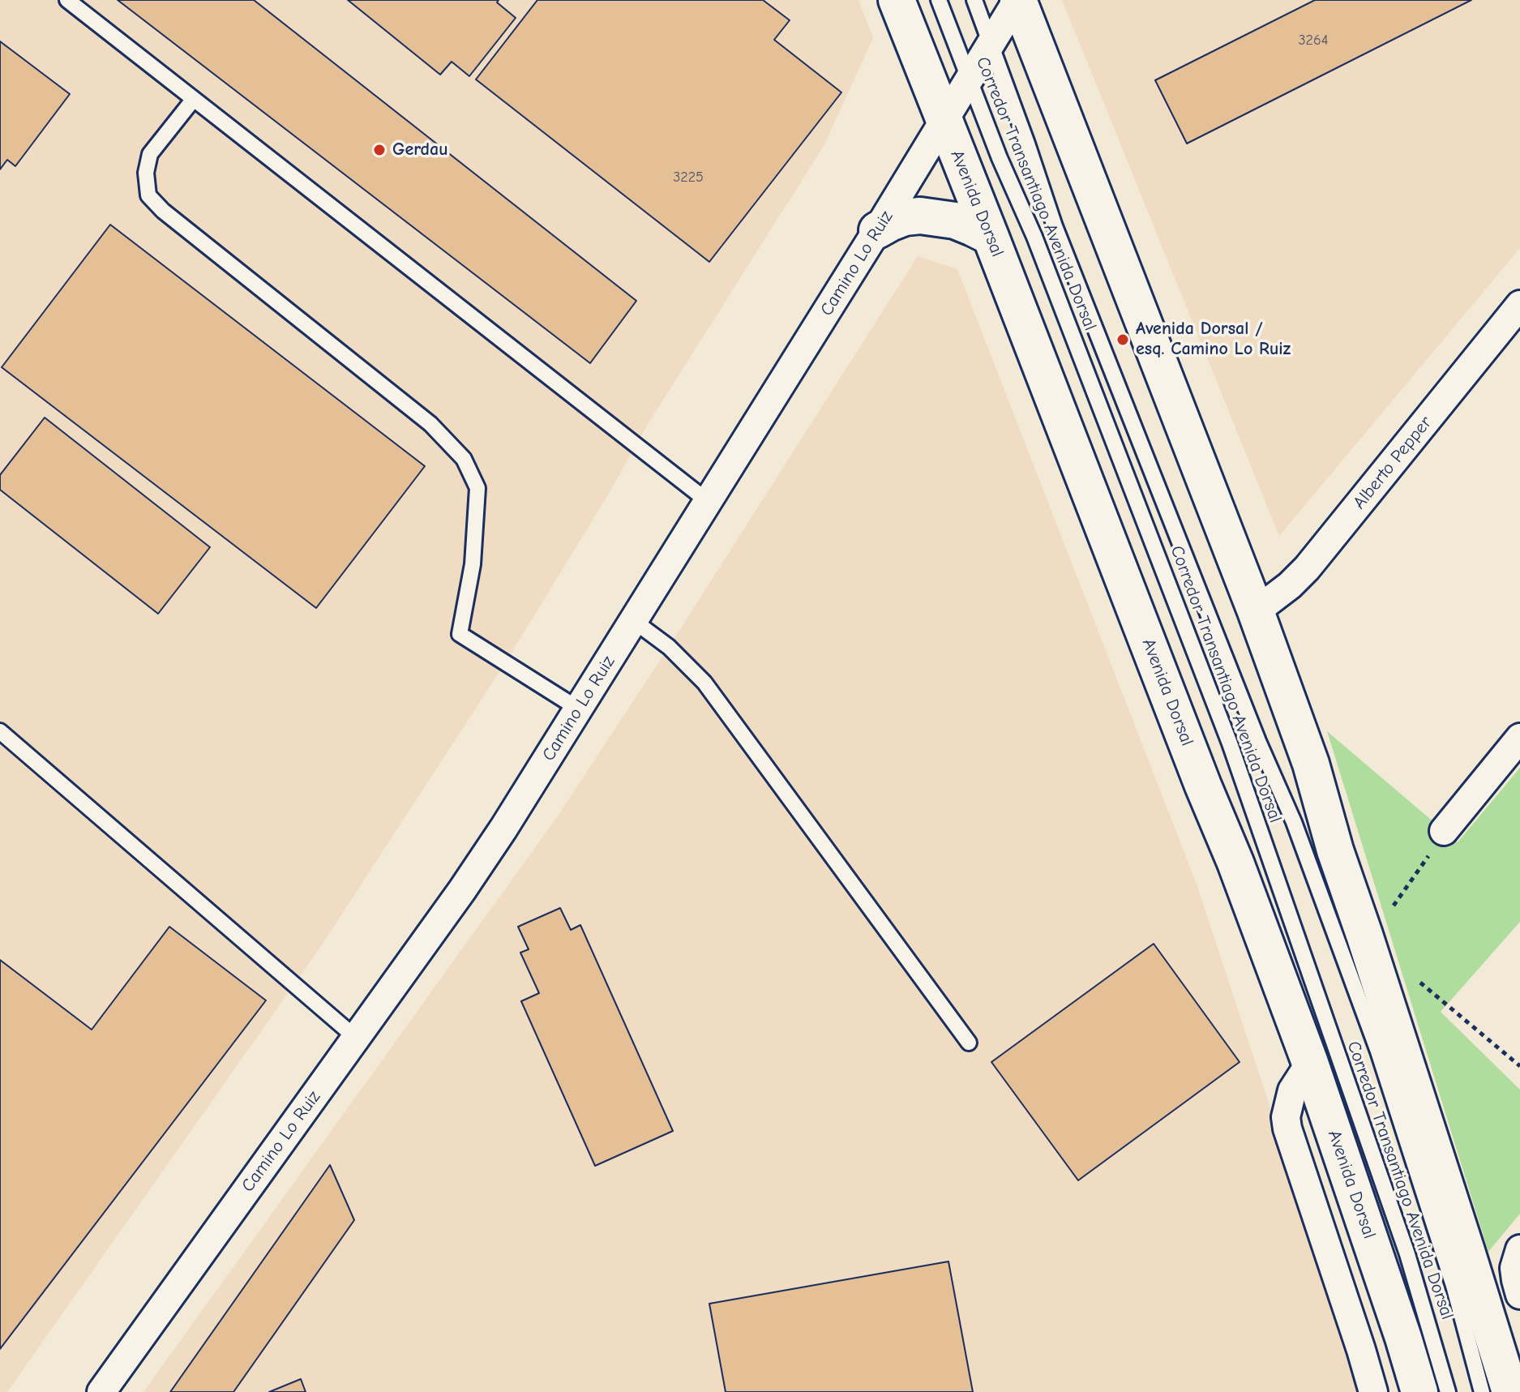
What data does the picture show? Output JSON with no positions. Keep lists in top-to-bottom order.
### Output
{
  "streets": {
    "main road": ["Avenida Dorsal"],
    "street": ["Camino Lo Ruiz", "Alberto Pepper"],
    "lane": ["Corredor Transantiago Avenida Dorsal"]
  },
  "crossings": [
    ["Corredor Transantiago Avenida Dorsal", "Camino Lo Ruiz"],
    ["Avenida Dorsal", "Camino Lo Ruiz"]
  ],
  "places": ["Gerdau", "Avenida Dorsal / esq. Camino Lo Ruiz"],
  "house_numbers": ["3264", "3225"]
}
